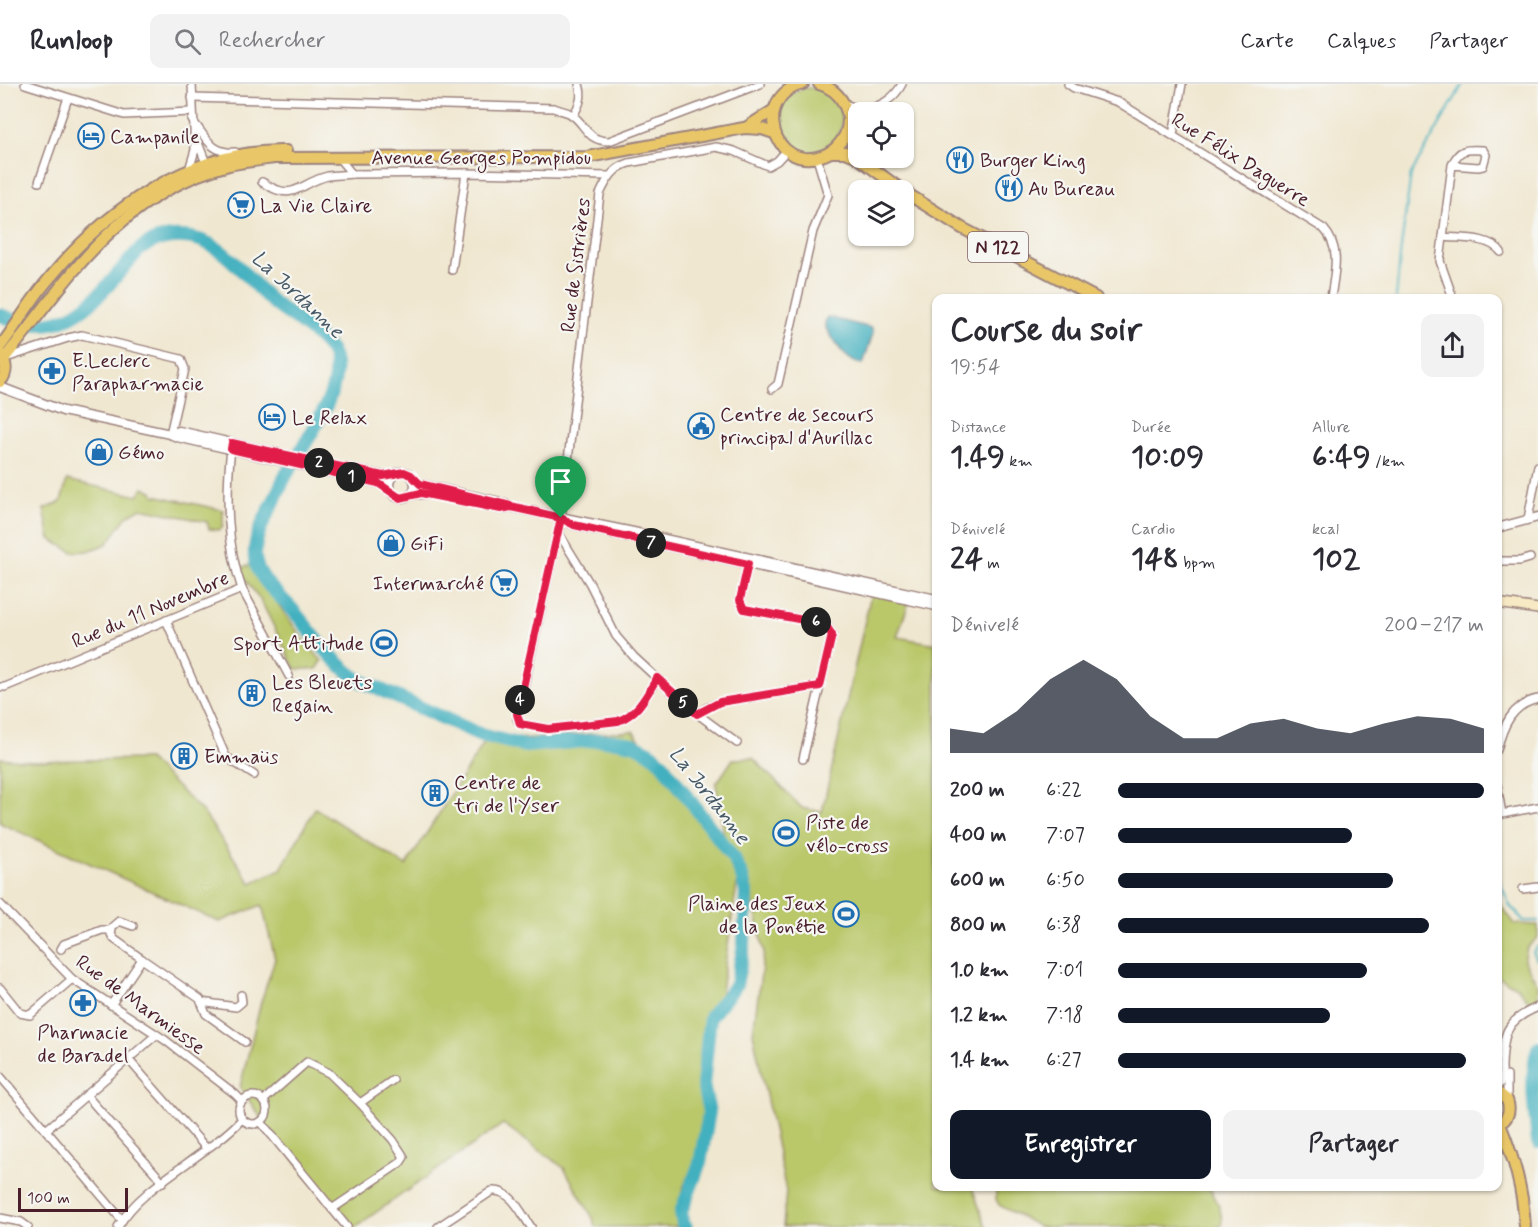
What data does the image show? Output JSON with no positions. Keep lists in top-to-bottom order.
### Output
{
  "streets": {
    "main road": ["Avenue Georges Pompidou", "N 122"],
    "street": [
      "Rue Félix Daguerre",
      "Rue de Sistrières",
      "Rue du 11 Novembre",
      "Rue de Marmiesse"
    ]
  },
  "crossings": [
    ["Avenue Georges Pompidou", "Rue de Sistrières"]
  ],
  "water": ["La Jordanne"],
  "places": {
    "hotel": ["Campanile", "Le Relax"],
    "restaurant": ["Burger King", "Au Bureau"],
    "supermarket": ["La Vie Claire", "Intermarché"],
    "pharmacy": ["E.Leclerc Parapharmacie", "Pharmacie de Baradel"],
    "public building": ["Centre de secours principal d'Aurillac"],
    "shop": ["Gémo", "GiFi"],
    "sports": ["Sport Attitude", "Piste de vélo-cross", "Plaine des Jeux de la Ponétie"],
    "building": ["Les Bleuets Regain", "Emmaüs", "Centre de tri de l'Yser"]
  },
  "scale_bar": "100 m",
  "page": {
    "header": "Runloop",
    "search": "Rechercher",
    "nav": ["Carte", "Calques", "Partager"],
    "heading": ["Course du soir", "19:54"],
    "stats": [
      ["Distance", "1.49 km"],
      ["Durée", "10:09"],
      ["Allure", "6:49 /km"],
      ["Dénivelé", "24 m"],
      ["Cardio", "148 bpm"],
      ["kcal", "102"]
    ],
    "pins": [
      "2",
      "1",
      "7",
      "6",
      "4",
      "5"
    ],
    "chart": ["Dénivelé", "200–217 m"],
    "list": [
      {
        "name": "200 m",
        "note": "6:22"
      },
      {
        "name": "400 m",
        "note": "7:07"
      },
      {
        "name": "600 m",
        "note": "6:50"
      },
      {
        "name": "800 m",
        "note": "6:38"
      },
      {
        "name": "1.0 km",
        "note": "7:01"
      },
      {
        "name": "1.2 km",
        "note": "7:18"
      },
      {
        "name": "1.4 km",
        "note": "6:27"
      }
    ],
    "buttons": ["Enregistrer", "Partager"],
    "scale": "100 m"
  }
}
